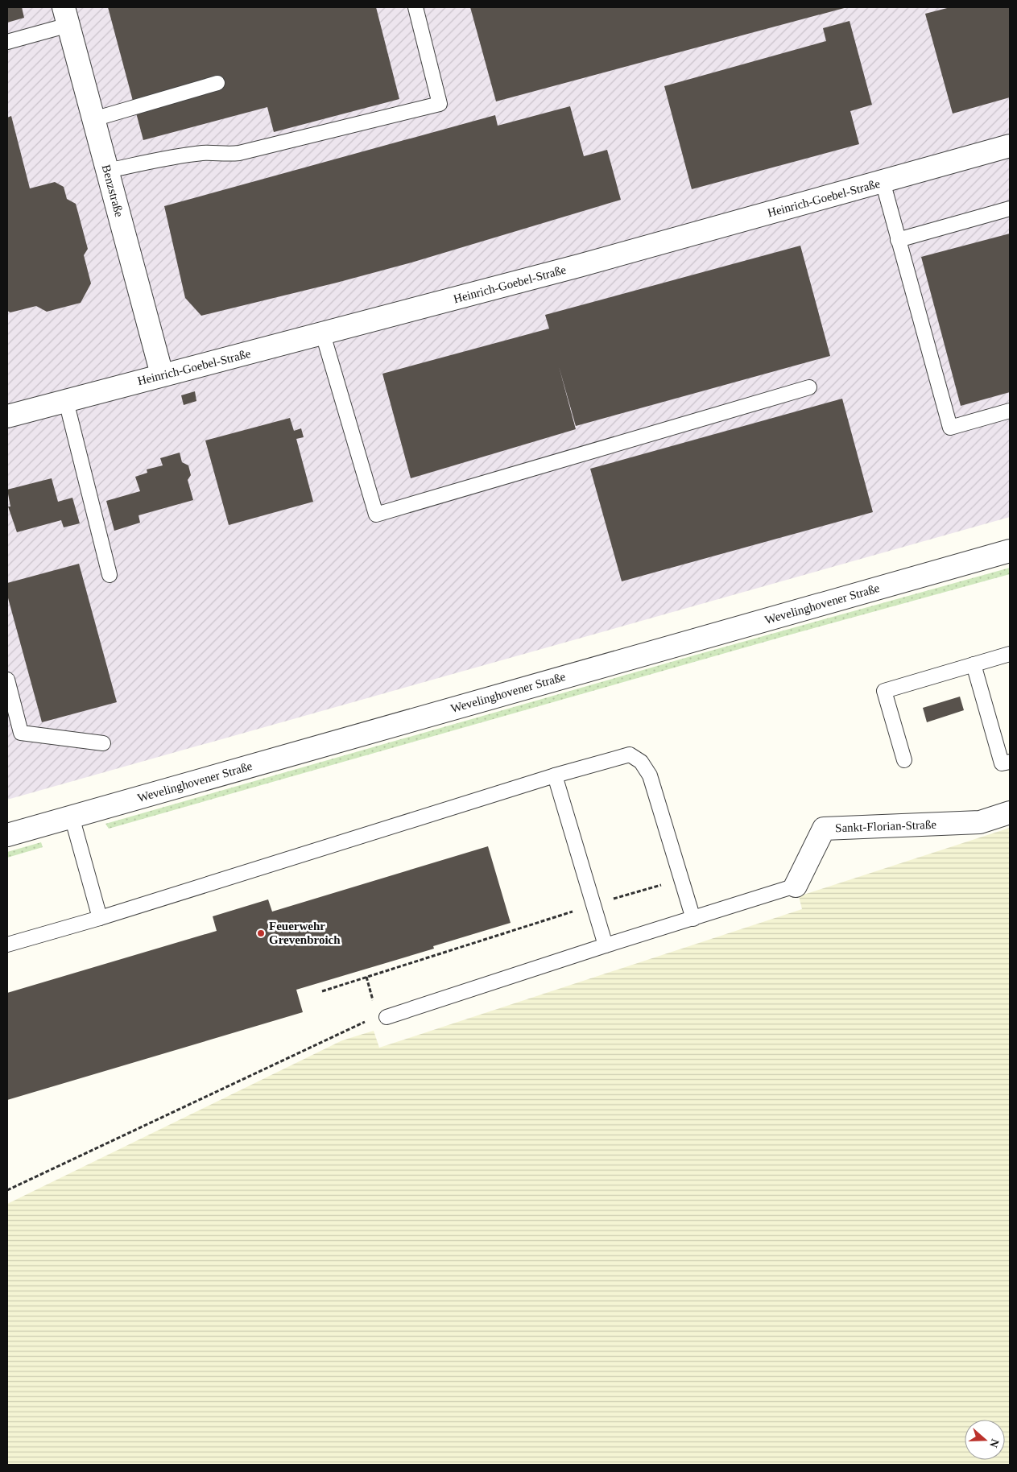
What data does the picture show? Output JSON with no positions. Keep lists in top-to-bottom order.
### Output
{
  "streets": {
    "street": [
      "Benzstraße",
      "Heinrich-Goebel-Straße",
      "Wevelinghovener Straße",
      "Sankt-Florian-Straße"
    ]
  },
  "crossings": [
    ["Benzstraße", "Heinrich-Goebel-Straße"]
  ],
  "places": ["Feuerwehr Grevenbroich"],
  "north": "right"
}
